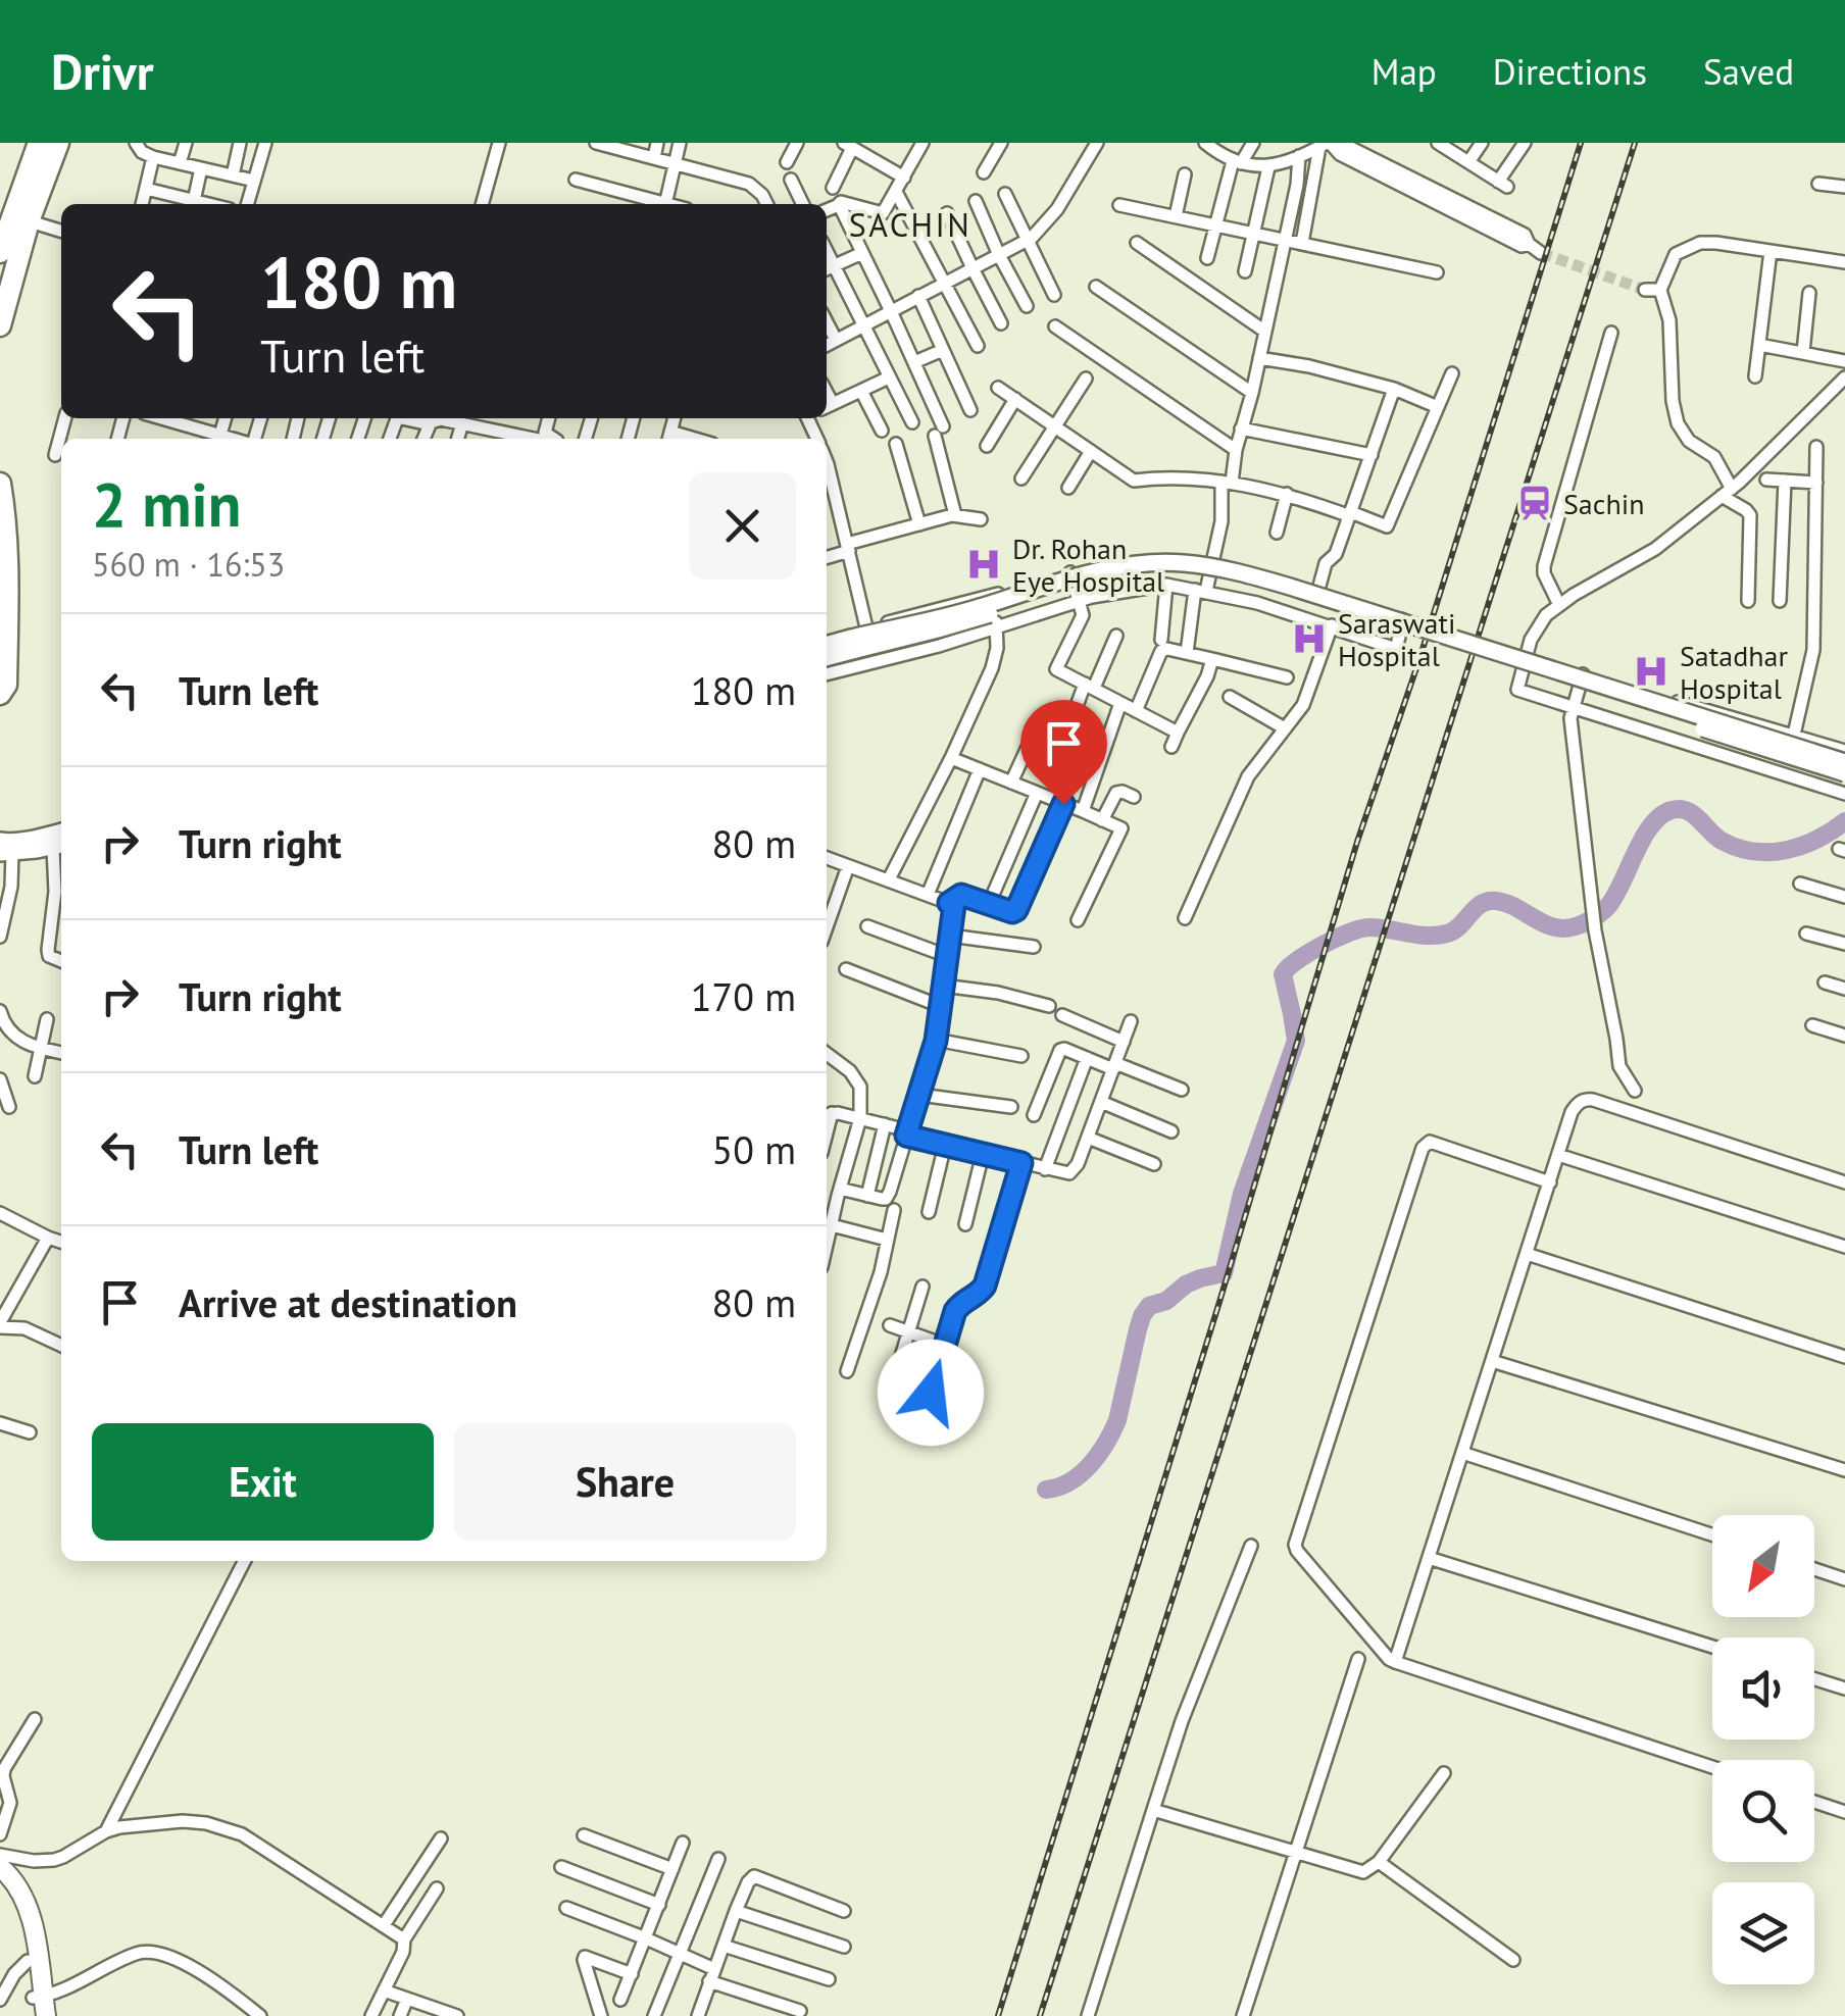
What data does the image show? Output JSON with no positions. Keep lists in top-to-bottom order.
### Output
{
  "districts": ["SACHIN"],
  "places": {
    "station": ["Sachin"],
    "hospital": ["Dr. Rohan Eye Hospital", "Saraswati Hospital", "Satadhar Hospital"]
  },
  "north": "bottom left",
  "page": {
    "header": "Drivr",
    "nav": ["Map", "Directions", "Saved"],
    "turn": ["180 m", "Turn left"],
    "heading": ["2 min", "560 m · 16:53"],
    "list": [
      {
        "name": "Turn left",
        "value": "180 m"
      },
      {
        "name": "Turn right",
        "value": "80 m"
      },
      {
        "name": "Turn right",
        "value": "170 m"
      },
      {
        "name": "Turn left",
        "value": "50 m"
      },
      {
        "name": "Arrive at destination",
        "value": "80 m"
      }
    ],
    "buttons": ["Exit", "Share"]
  }
}
